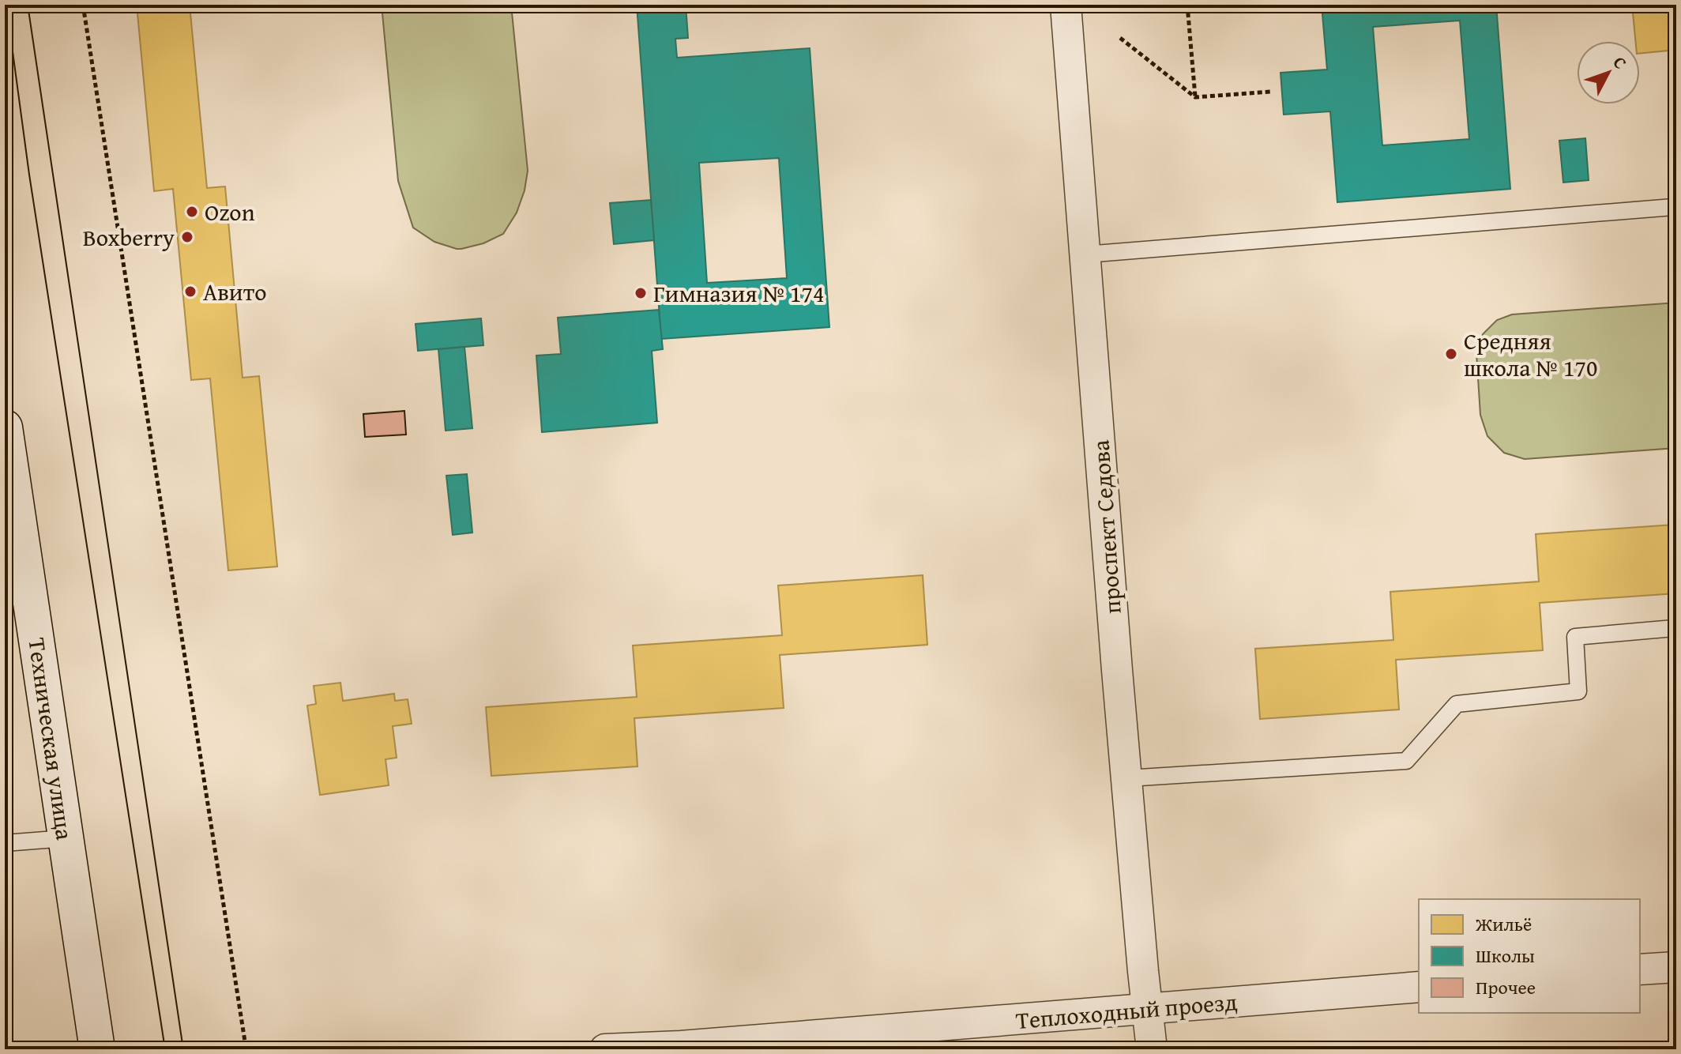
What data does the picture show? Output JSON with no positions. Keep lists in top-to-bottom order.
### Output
{
  "streets": {
    "main road": ["Техническая улица"],
    "street": ["проспект Седова", "Теплоходный проезд"]
  },
  "crossings": [
    ["проспект Седова", "Теплоходный проезд"]
  ],
  "places": [
    "Ozon",
    "Boxberry",
    "Авито",
    "Гимназия № 174",
    "Средняя школа № 170"
  ],
  "legend": ["Жильё", "Школы", "Прочее"],
  "north": "top right"
}
